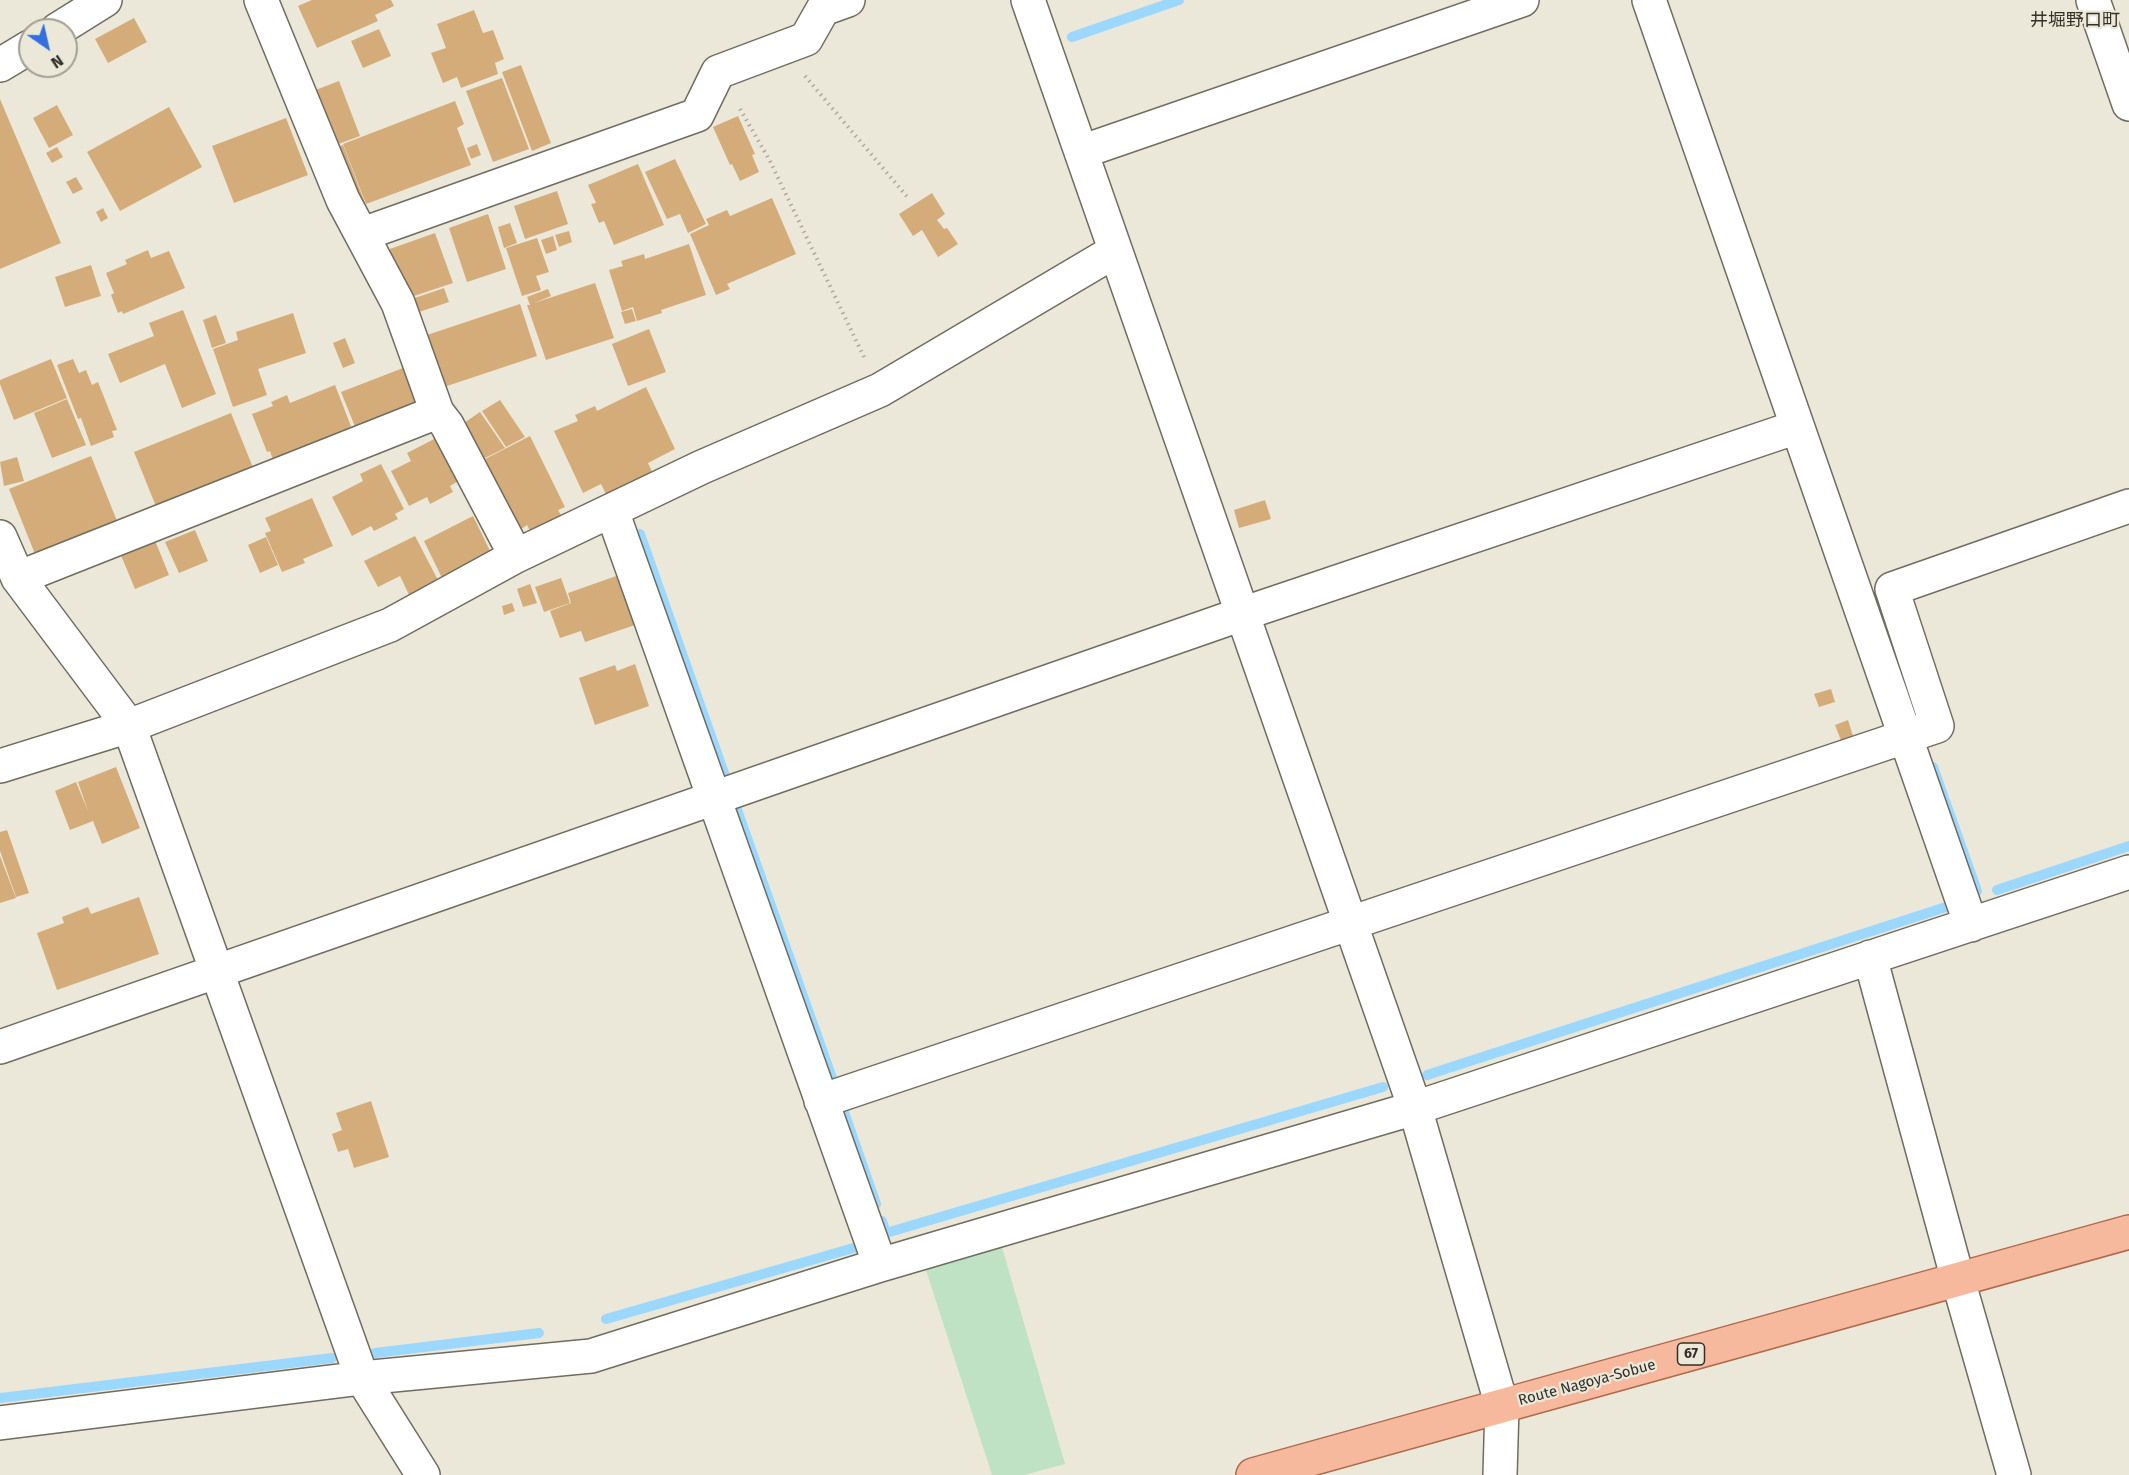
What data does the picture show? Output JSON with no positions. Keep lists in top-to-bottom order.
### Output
{
  "streets": {
    "main road": ["67", "Route Nagoya-Sobue"]
  },
  "districts": ["井堀野口町"],
  "north": "bottom right"
}
